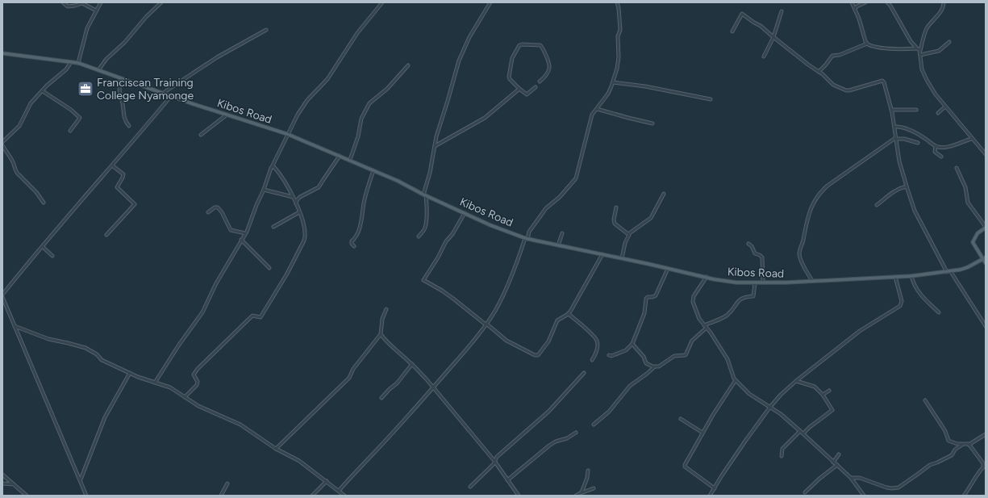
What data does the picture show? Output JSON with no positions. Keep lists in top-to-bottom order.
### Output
{
  "streets": {
    "main road": ["Kibos Road"]
  },
  "places": {
    "office": ["Franciscan Training College Nyamonge"]
  }
}
